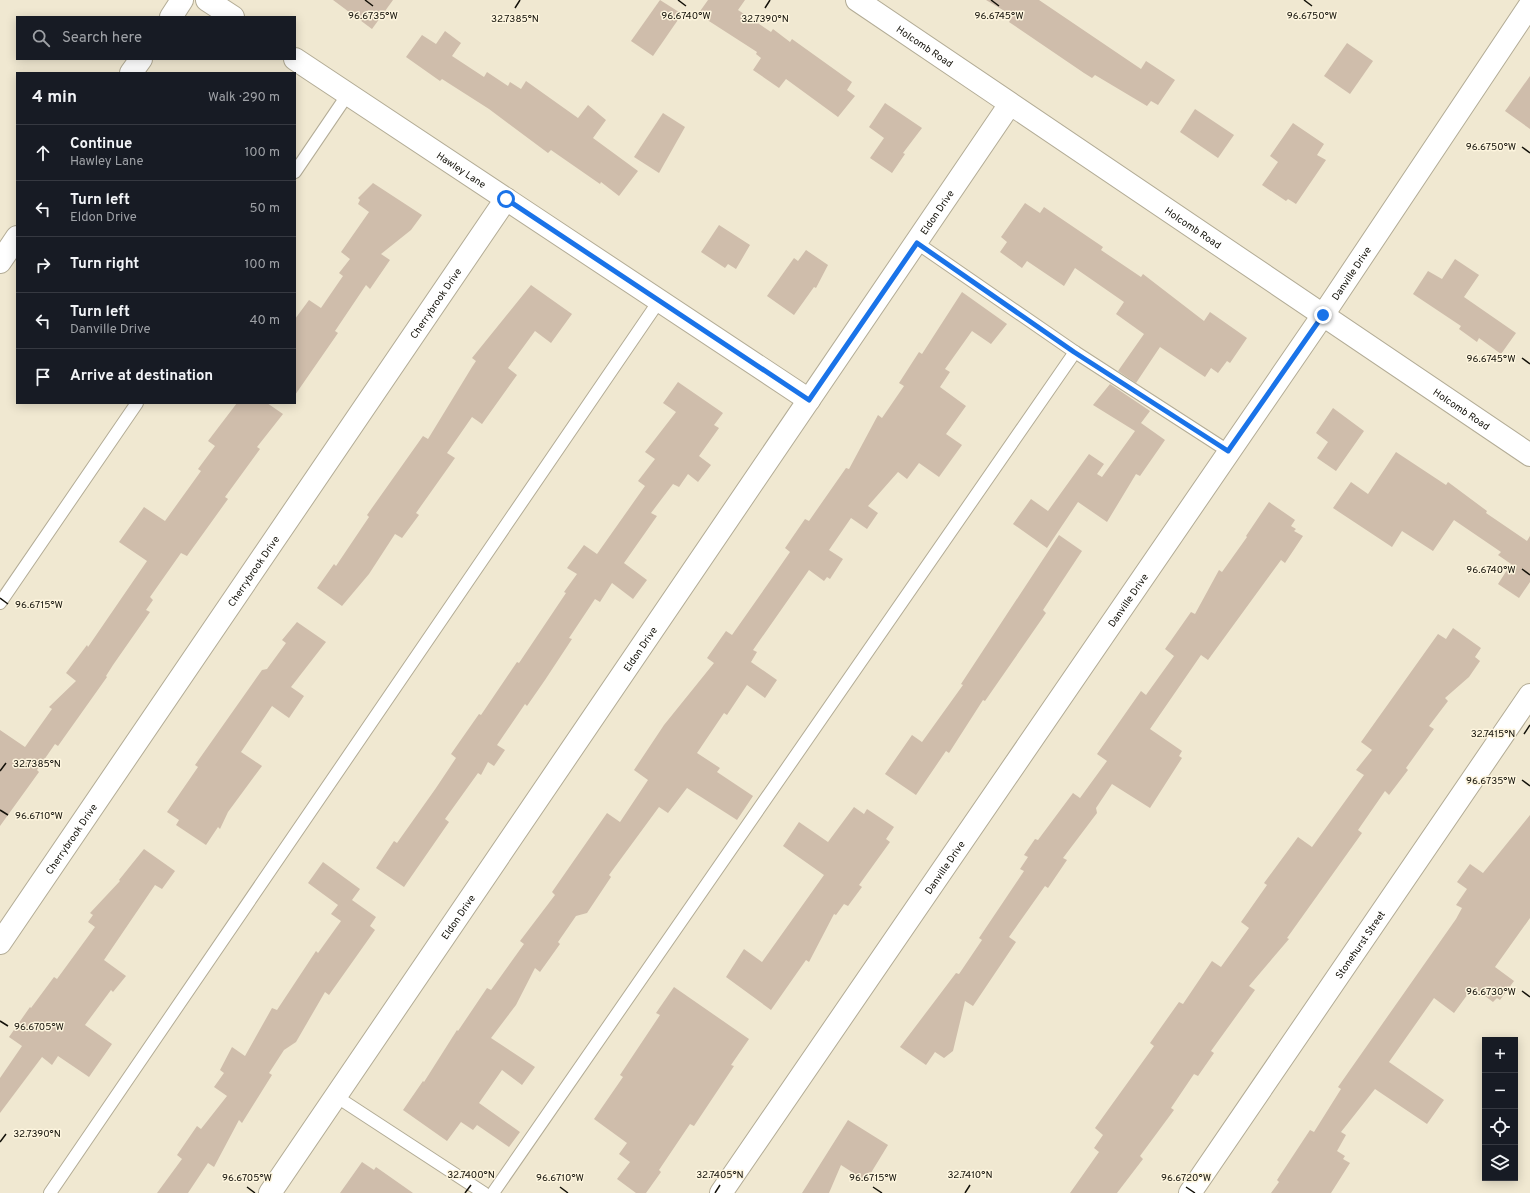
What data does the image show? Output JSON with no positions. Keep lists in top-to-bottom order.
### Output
{
  "streets": {
    "street": [
      "Holcomb Road",
      "Hawley Lane",
      "Eldon Drive",
      "Danville Drive",
      "Cherrybrook Drive",
      "Stonehurst Street"
    ]
  },
  "crossings": [
    ["Holcomb Road", "Eldon Drive"],
    ["Holcomb Road", "Danville Drive"],
    ["Hawley Lane", "Eldon Drive"],
    ["Hawley Lane", "Cherrybrook Drive"]
  ],
  "page": {
    "search": "Search here",
    "heading": ["4 min", "Walk · 290 m"],
    "list": [
      ["Continue", "Hawley Lane", "100 m"],
      ["Turn left", "Eldon Drive", "50 m"],
      ["Turn right", "100 m"],
      ["Turn left", "Danville Drive", "40 m"],
      "Arrive at destination"
    ],
    "map_buttons": ["+", "−"]
  },
  "coordinates": [
    "96.6735°W",
    "96.6740°W",
    "96.6745°W",
    "96.6750°W",
    "32.7385°N",
    "32.7390°N",
    "96.6715°W",
    "32.7415°N",
    "96.6710°W",
    "96.6730°W",
    "96.6705°W",
    "32.7400°N",
    "32.7405°N",
    "32.7410°N",
    "96.6720°W"
  ]
}
